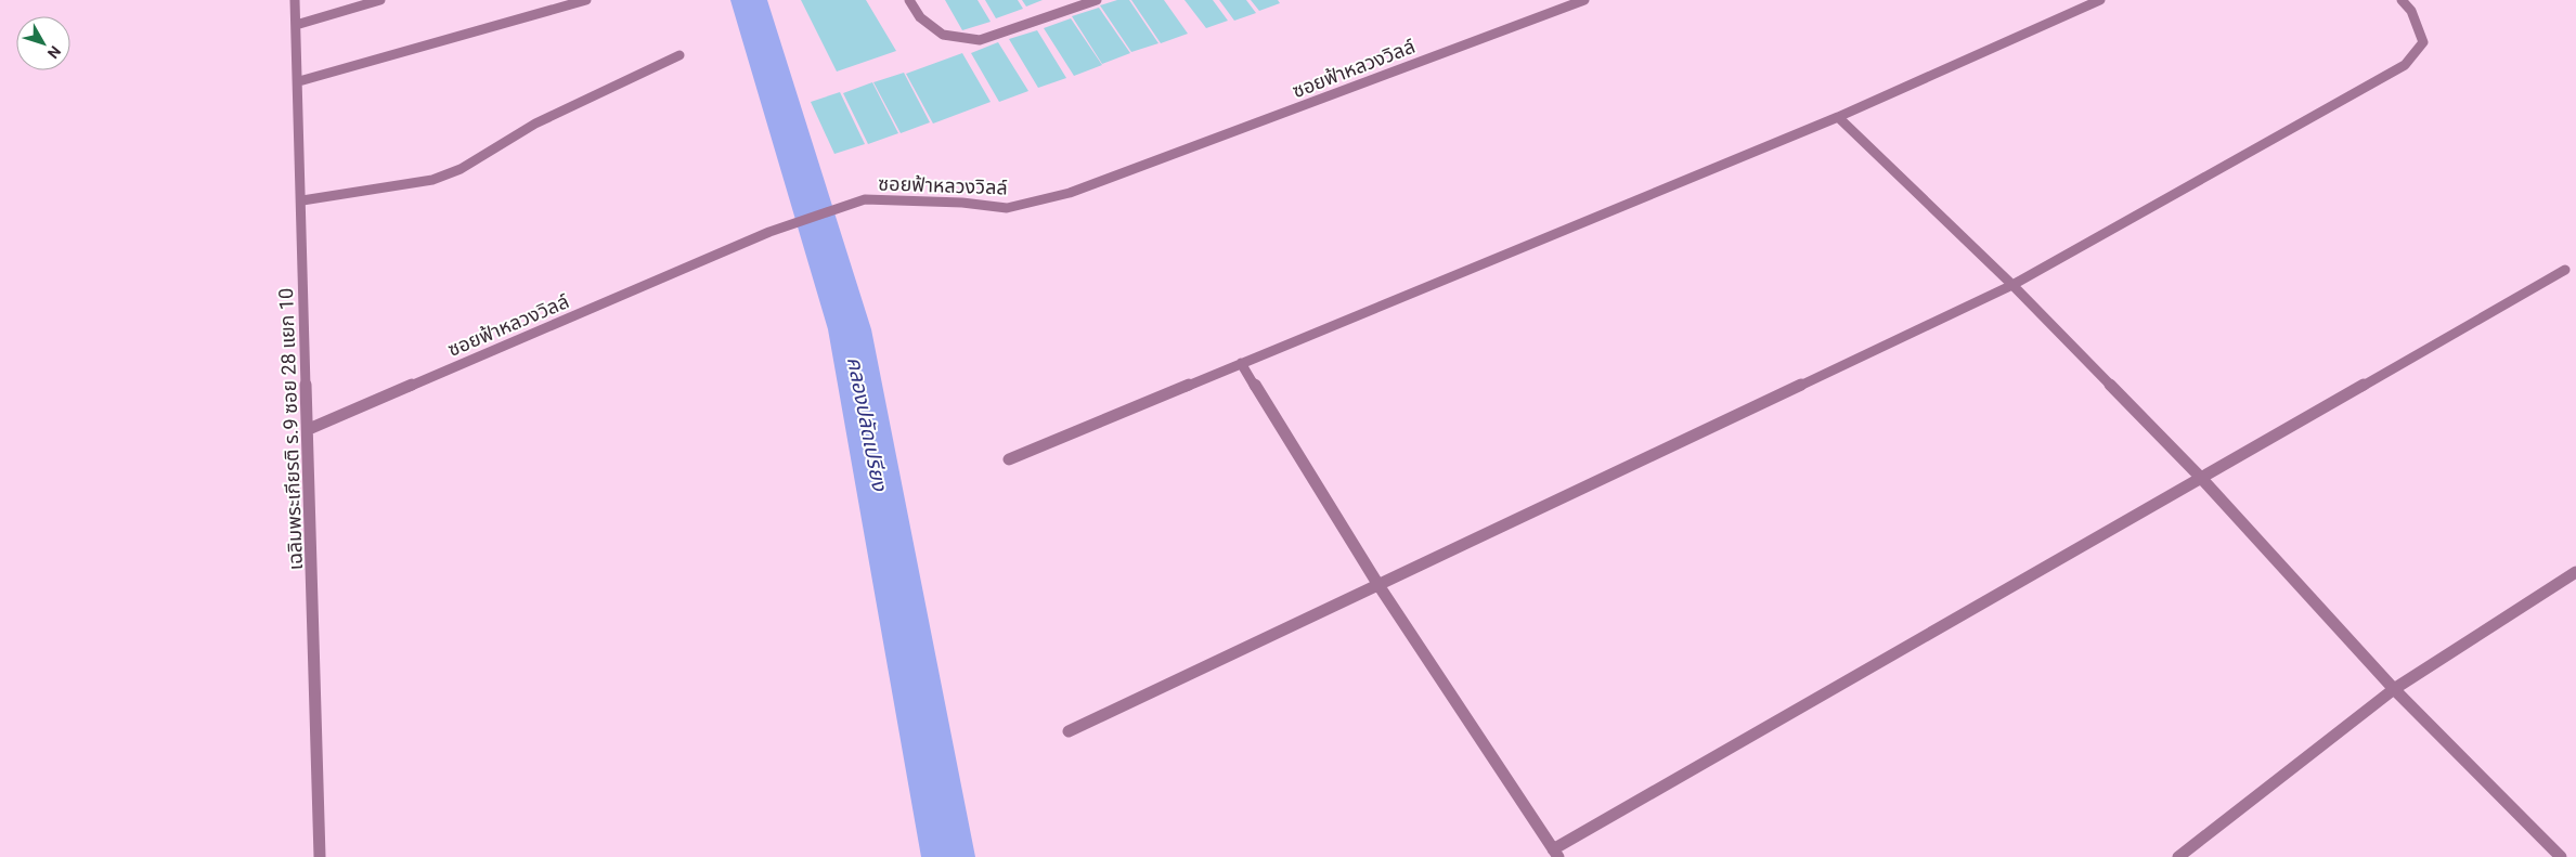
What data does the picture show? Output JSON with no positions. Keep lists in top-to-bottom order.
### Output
{
  "streets": {
    "street": ["ซอยฟ้าหลวงวิลล์", "เฉลิมพระเกียรติ ร.9 ซอย 28 แยก 10"]
  },
  "crossings": [
    ["ซอยฟ้าหลวงวิลล์", "เฉลิมพระเกียรติ ร.9 ซอย 28 แยก 10"]
  ],
  "water": ["คลองปลัดเปรียง"],
  "north": "bottom right"
}
